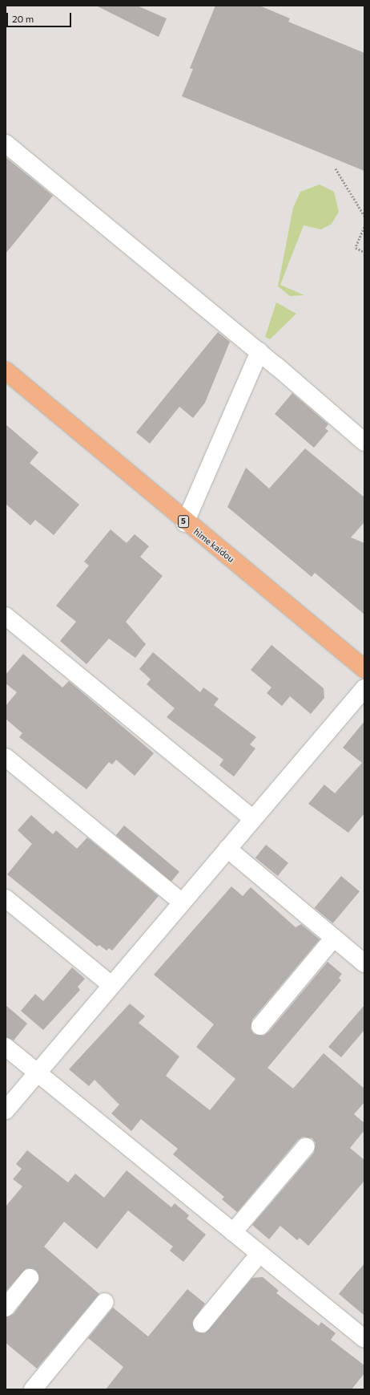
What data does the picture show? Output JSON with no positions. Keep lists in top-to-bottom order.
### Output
{
  "streets": {
    "main road": ["5", "hime kaidou"]
  },
  "scale_bar": "20 m"
}
